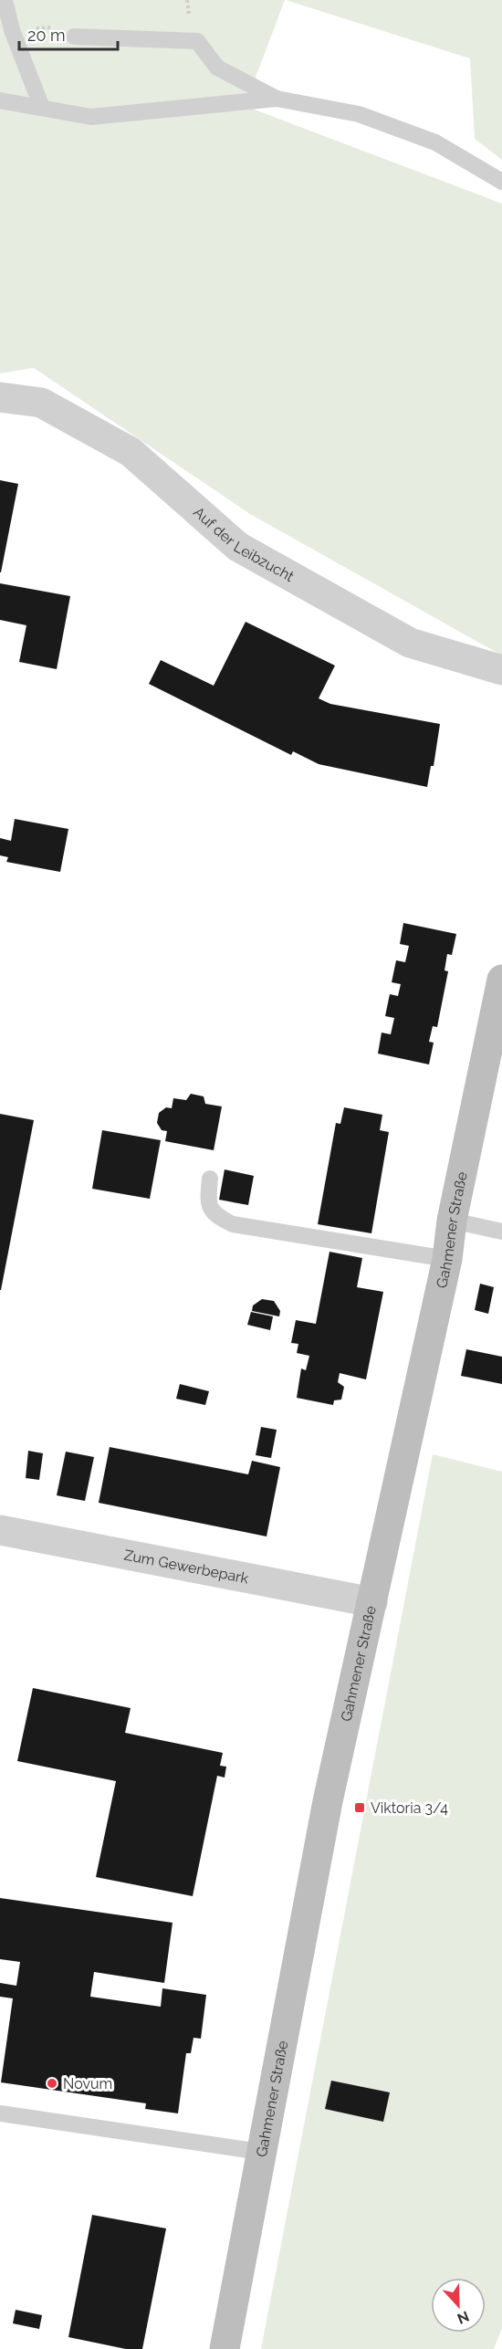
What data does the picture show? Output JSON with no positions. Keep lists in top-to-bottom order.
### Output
{
  "streets": {
    "main road": ["Gahmener Straße"],
    "street": ["Auf der Leibzucht", "Zum Gewerbepark"]
  },
  "crossings": [
    ["Gahmener Straße", "Zum Gewerbepark"]
  ],
  "places": {
    "transit": ["Viktoria 3/4"],
    "other": ["Novum"]
  },
  "scale_bar": "20 m",
  "north": "bottom"
}
